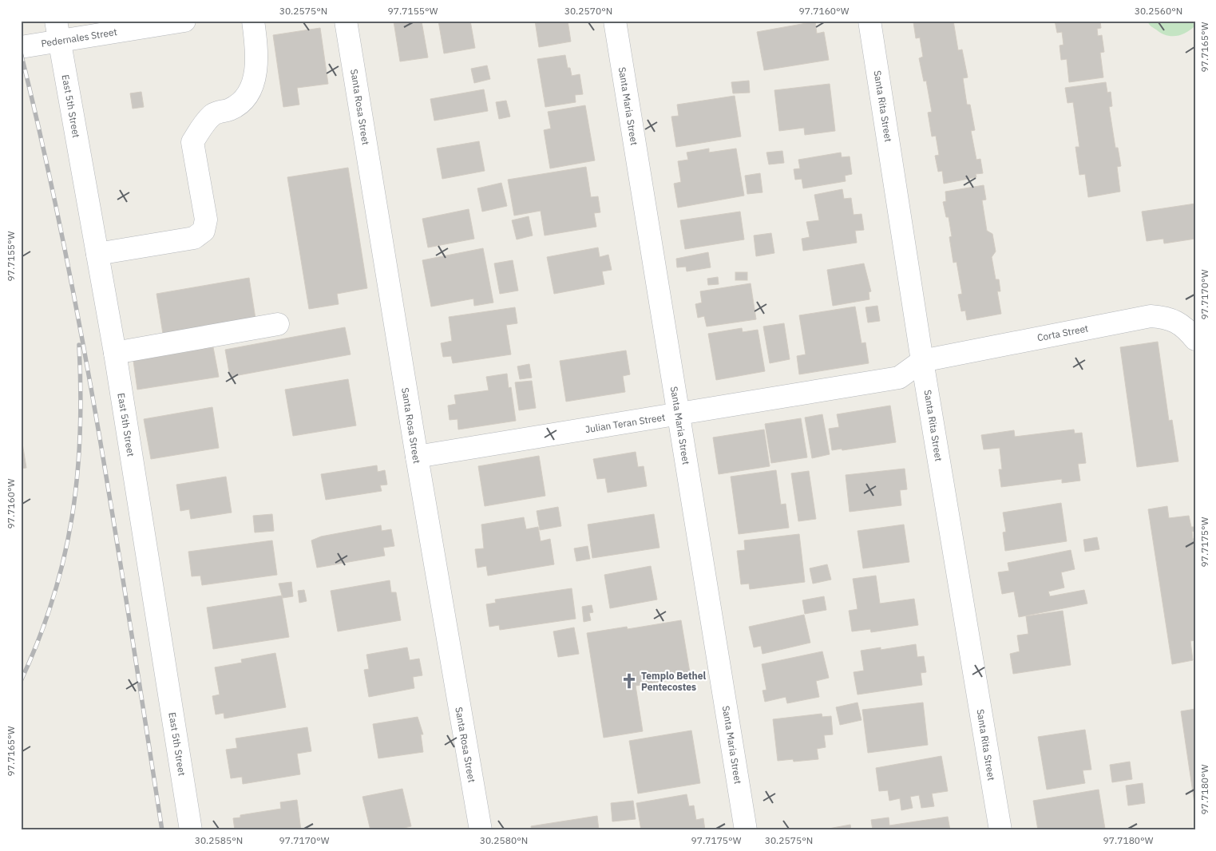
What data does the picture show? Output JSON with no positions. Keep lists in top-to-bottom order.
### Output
{
  "streets": {
    "street": [
      "Pedernales Street",
      "East 5th Street",
      "Santa Maria Street",
      "Santa Rita Street",
      "Santa Rosa Street",
      "Corta Street",
      "Julian Teran Street"
    ]
  },
  "crossings": [
    ["Pedernales Street", "East 5th Street"],
    ["Santa Maria Street", "Julian Teran Street"],
    ["Santa Rita Street", "Corta Street"],
    ["Santa Rita Street", "Julian Teran Street"],
    ["Santa Rosa Street", "Julian Teran Street"],
    ["Corta Street", "Julian Teran Street"]
  ],
  "places": {
    "church": ["Templo Bethel Pentecostes"]
  },
  "coordinates": [
    "30.2575°N",
    "97.7155°W",
    "30.2570°N",
    "97.7160°W",
    "30.2560°N",
    "97.7165°W",
    "97.7170°W",
    "97.7175°W",
    "97.7180°W",
    "30.2585°N",
    "30.2580°N"
  ]
}
